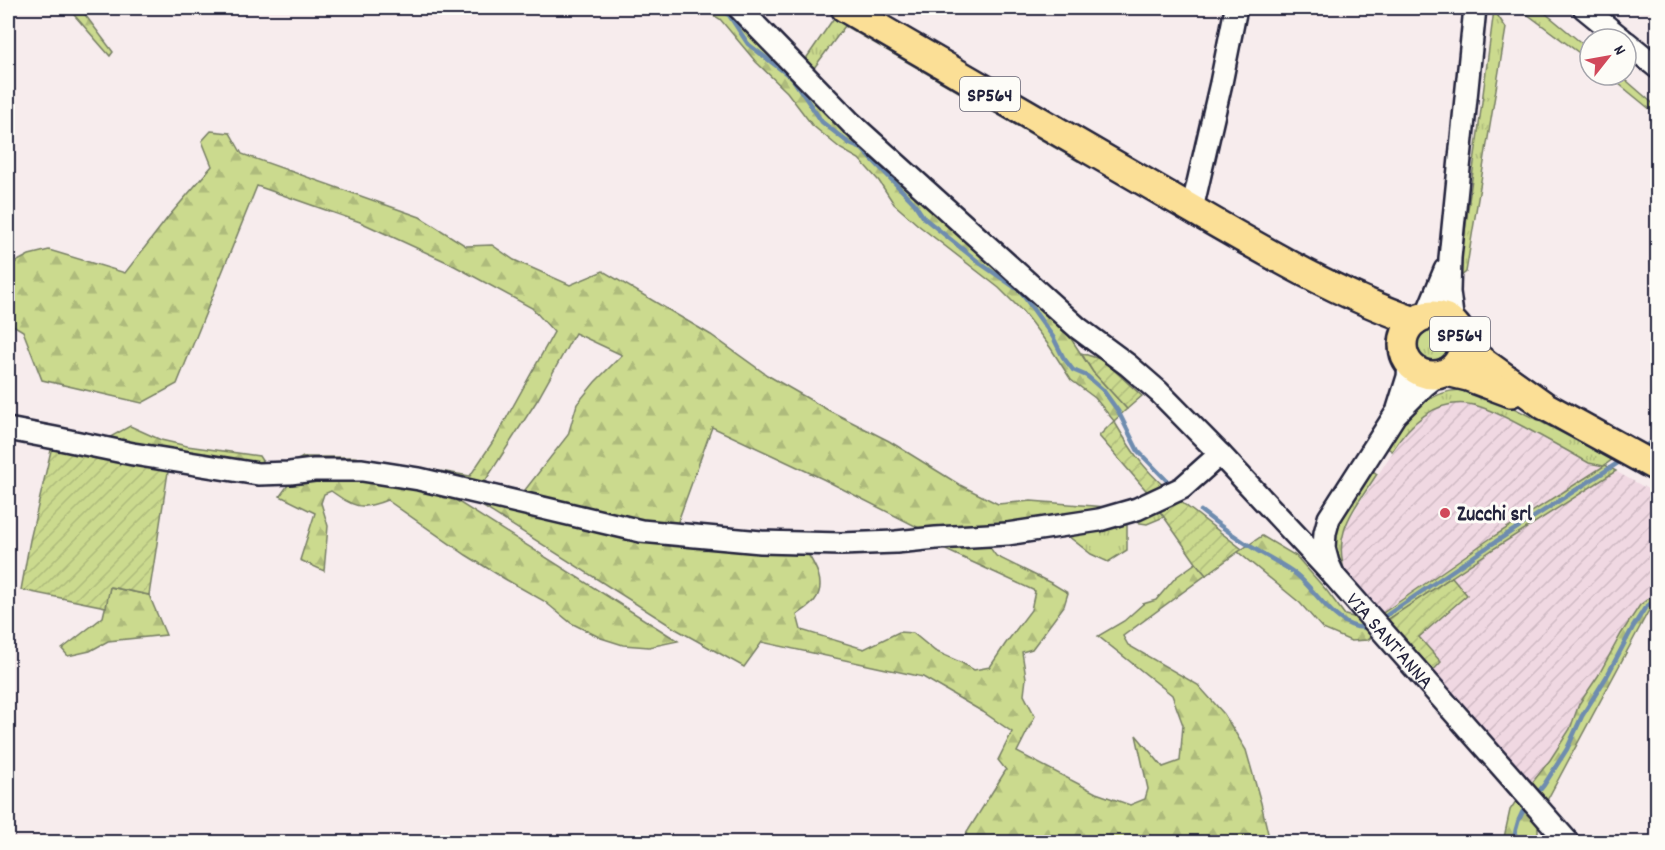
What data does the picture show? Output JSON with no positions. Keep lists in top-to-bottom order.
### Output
{
  "streets": {
    "main road": ["SP564"],
    "street": ["VIA SANT'ANNA"]
  },
  "crossings": [
    ["SP564", "VIA SANT'ANNA"]
  ],
  "places": ["Zucchi srl"],
  "north": "top right"
}
